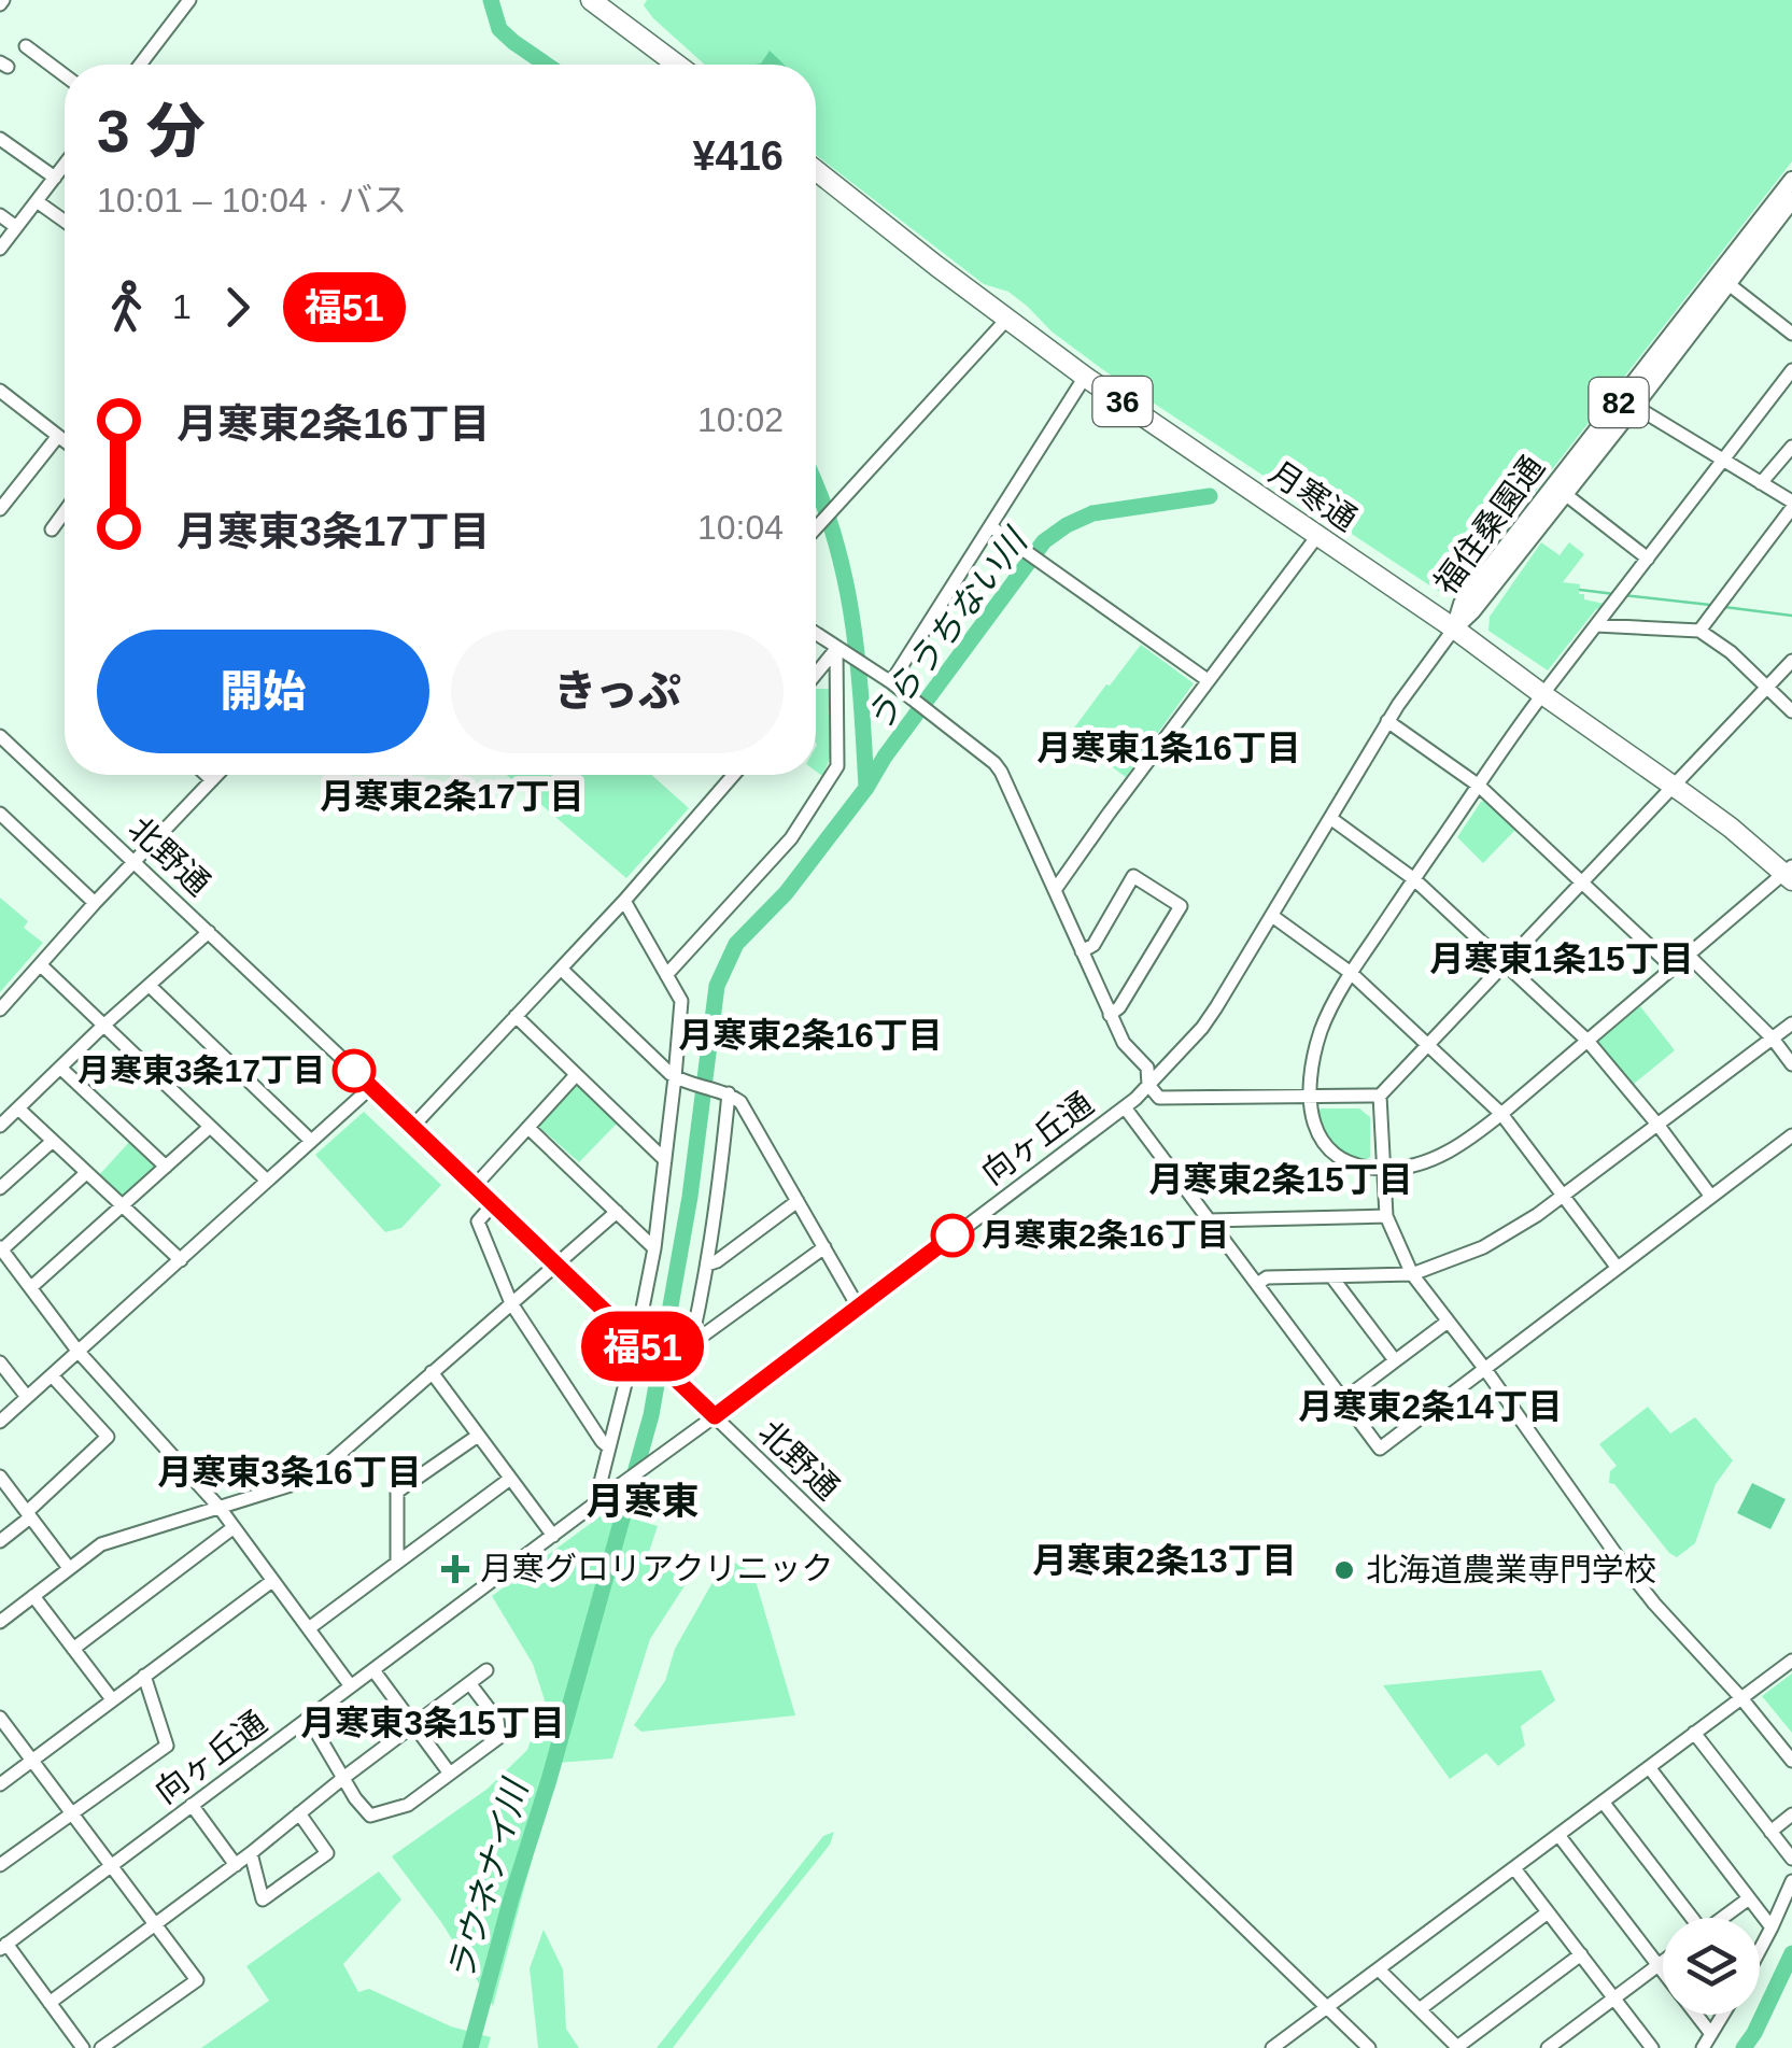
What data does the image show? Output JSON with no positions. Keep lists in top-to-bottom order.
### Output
{
  "streets": {
    "highway": ["36", "月寒通"],
    "main road": ["82", "福住桑園通"],
    "street": ["北野通", "向ヶ丘通"]
  },
  "crossings": [
    ["月寒通", "福住桑園通"],
    ["月寒通", "向ヶ丘通"],
    ["福住桑園通", "向ヶ丘通"],
    ["北野通", "向ヶ丘通"]
  ],
  "districts": [
    "月寒東1条16丁目",
    "月寒東2条17丁目",
    "月寒東1条15丁目",
    "月寒東2条16丁目",
    "月寒東2条15丁目",
    "月寒東2条14丁目",
    "月寒東3条16丁目",
    "月寒東",
    "月寒東2条13丁目",
    "月寒東3条15丁目"
  ],
  "water": ["うらうちない川", "ラウネナイ川"],
  "places": {
    "other": ["月寒東3条17丁目", "月寒東2条16丁目", "北海道農業専門学校"],
    "health": ["月寒グロリアクリニック"]
  },
  "lines": ["bus line 福51"],
  "page": {
    "on_map": "福51",
    "heading": ["3 分", "10:01 – 10:04 · バス", "¥416"],
    "legs": ["1", "福51"],
    "list": [
      {
        "name": "月寒東2条16丁目",
        "value": "10:02"
      },
      {
        "name": "月寒東3条17丁目",
        "value": "10:04"
      }
    ],
    "buttons": ["開始", "きっぷ"]
  }
}
